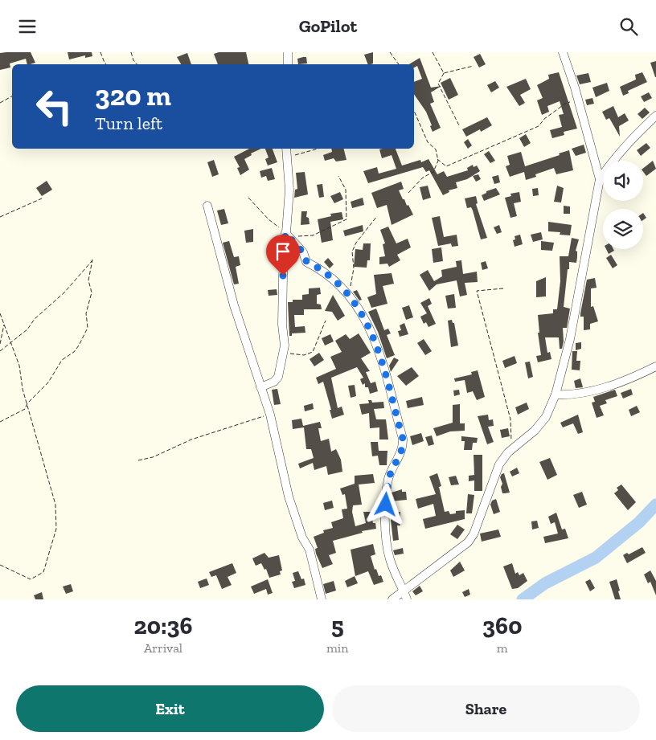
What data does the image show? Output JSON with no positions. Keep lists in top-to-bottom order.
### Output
{
  "page": {
    "header": "GoPilot",
    "turn": ["320 m", "Turn left"],
    "eta": [
      "20:36",
      "Arrival",
      "5",
      "min",
      "360",
      "m"
    ],
    "buttons": ["Exit", "Share"]
  }
}
